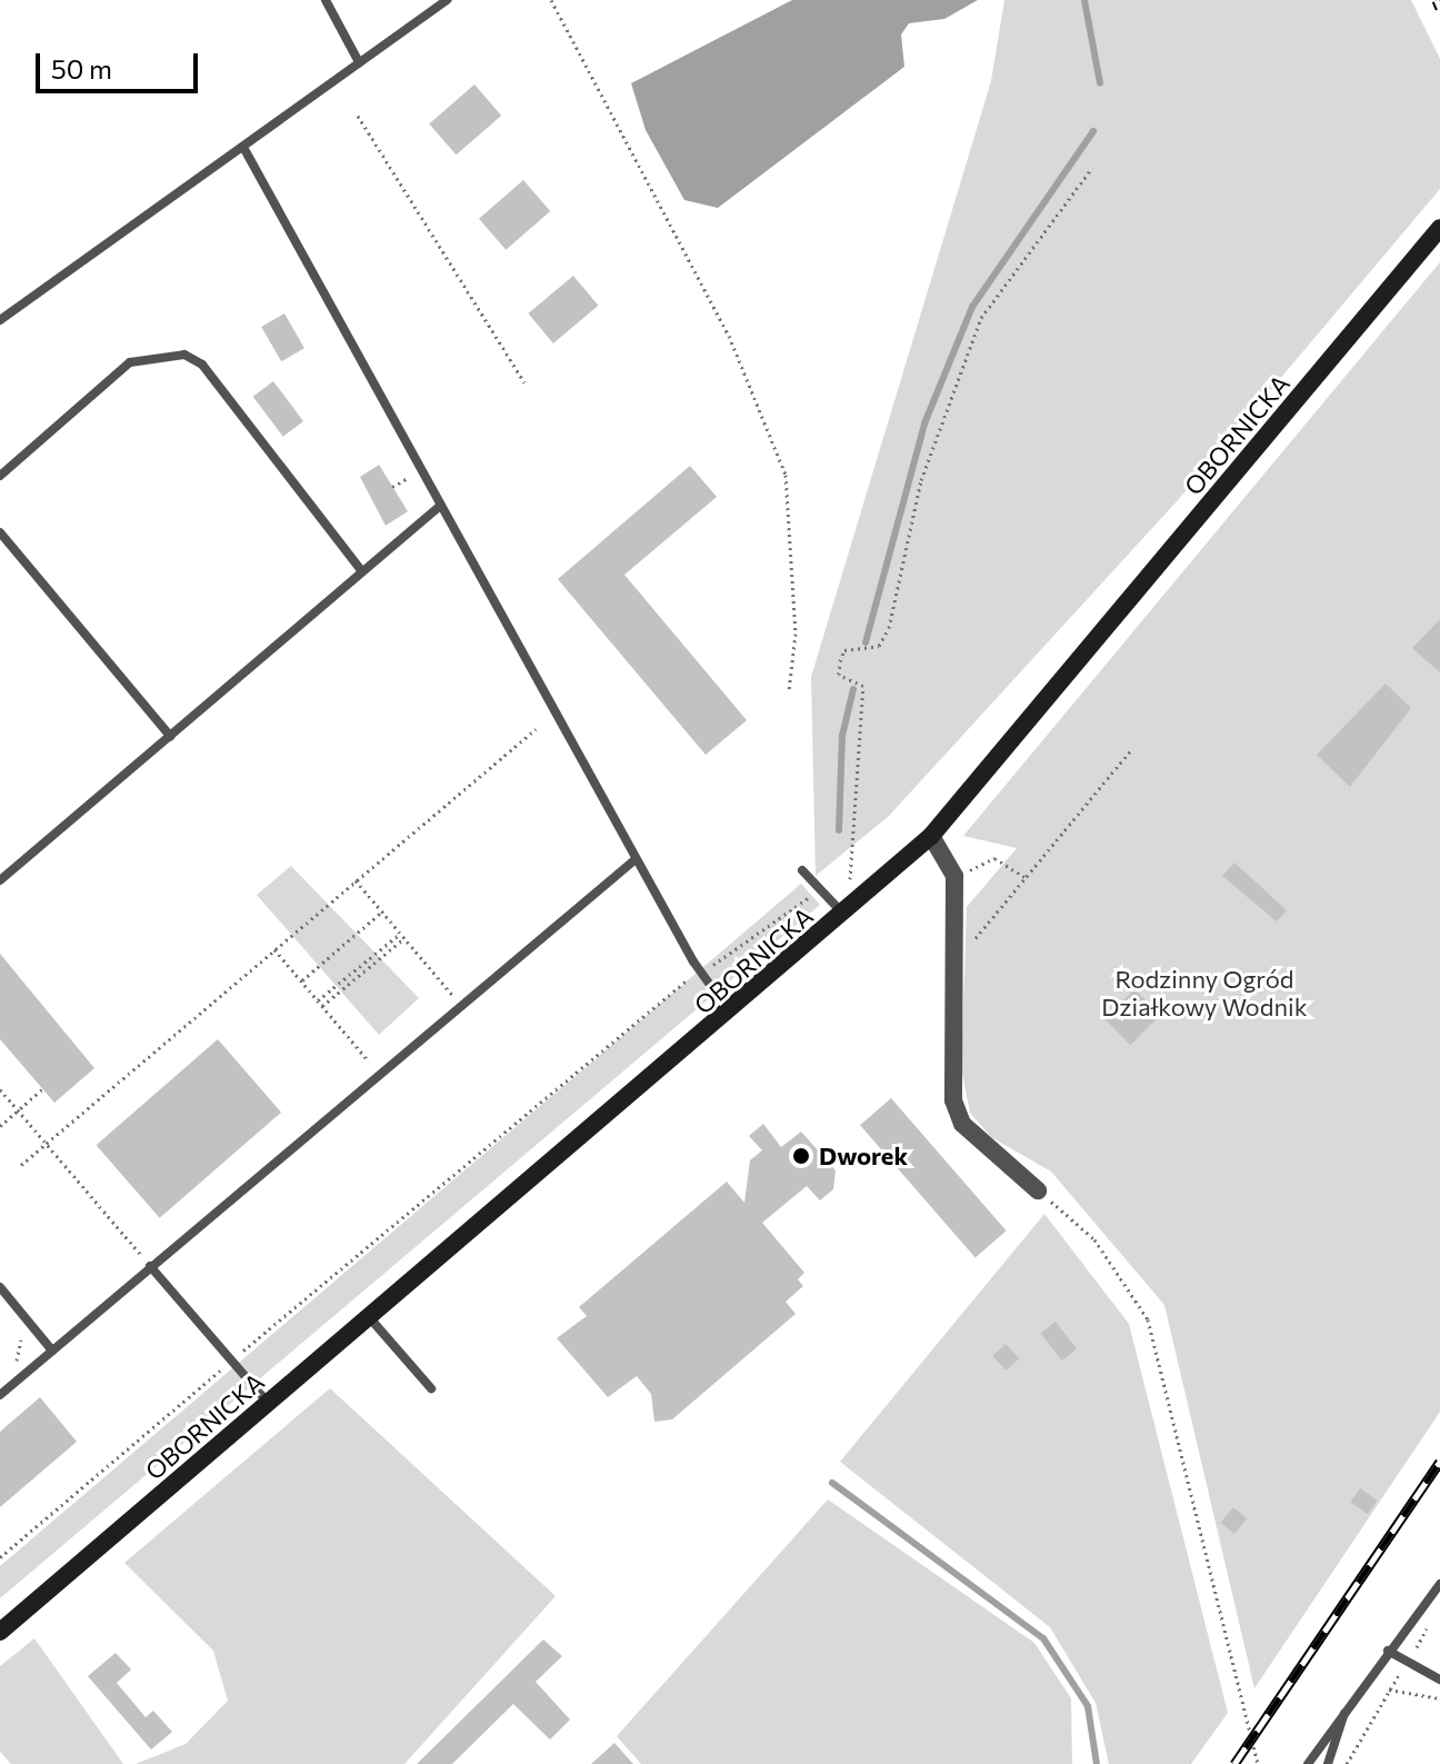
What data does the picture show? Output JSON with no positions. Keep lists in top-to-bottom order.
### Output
{
  "streets": {
    "main road": ["OBORNICKA"]
  },
  "parks": ["Rodzinny Ogród Działkowy Wodnik"],
  "places": ["Dworek"],
  "scale_bar": "50 m"
}
